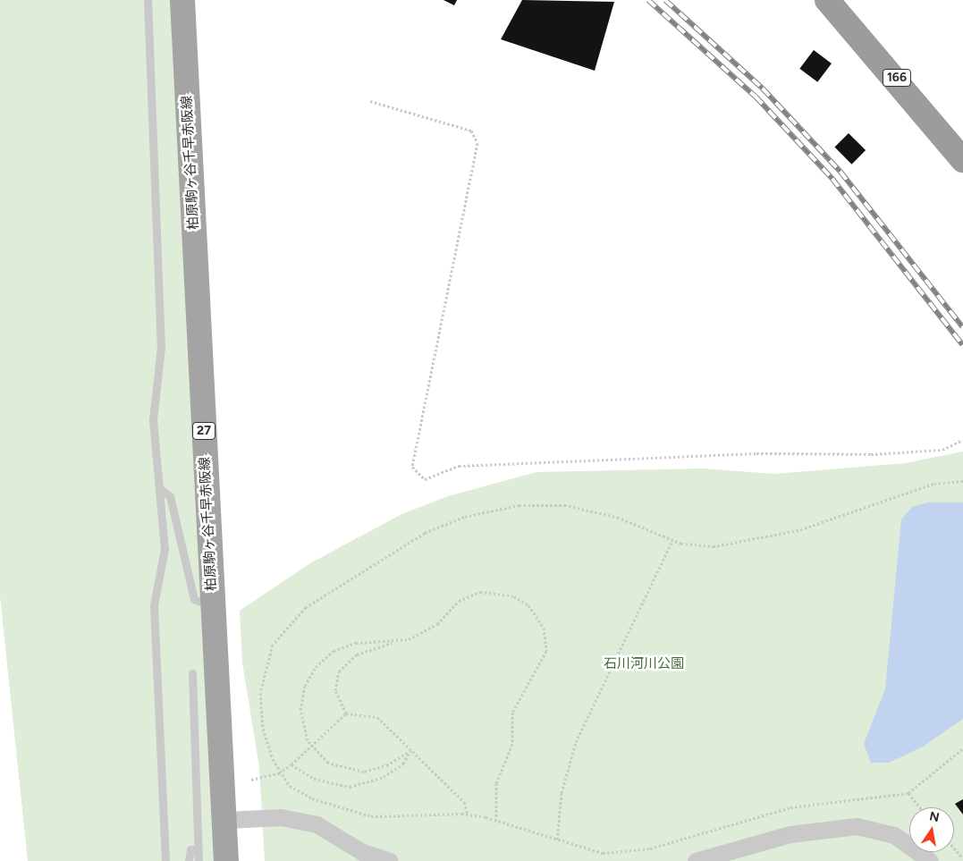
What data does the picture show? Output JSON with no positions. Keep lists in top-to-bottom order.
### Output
{
  "streets": {
    "highway": ["166"],
    "main road": ["柏原駒ヶ谷千早赤阪線", "27"]
  },
  "parks": ["石川河川公園"],
  "north": "top"
}
